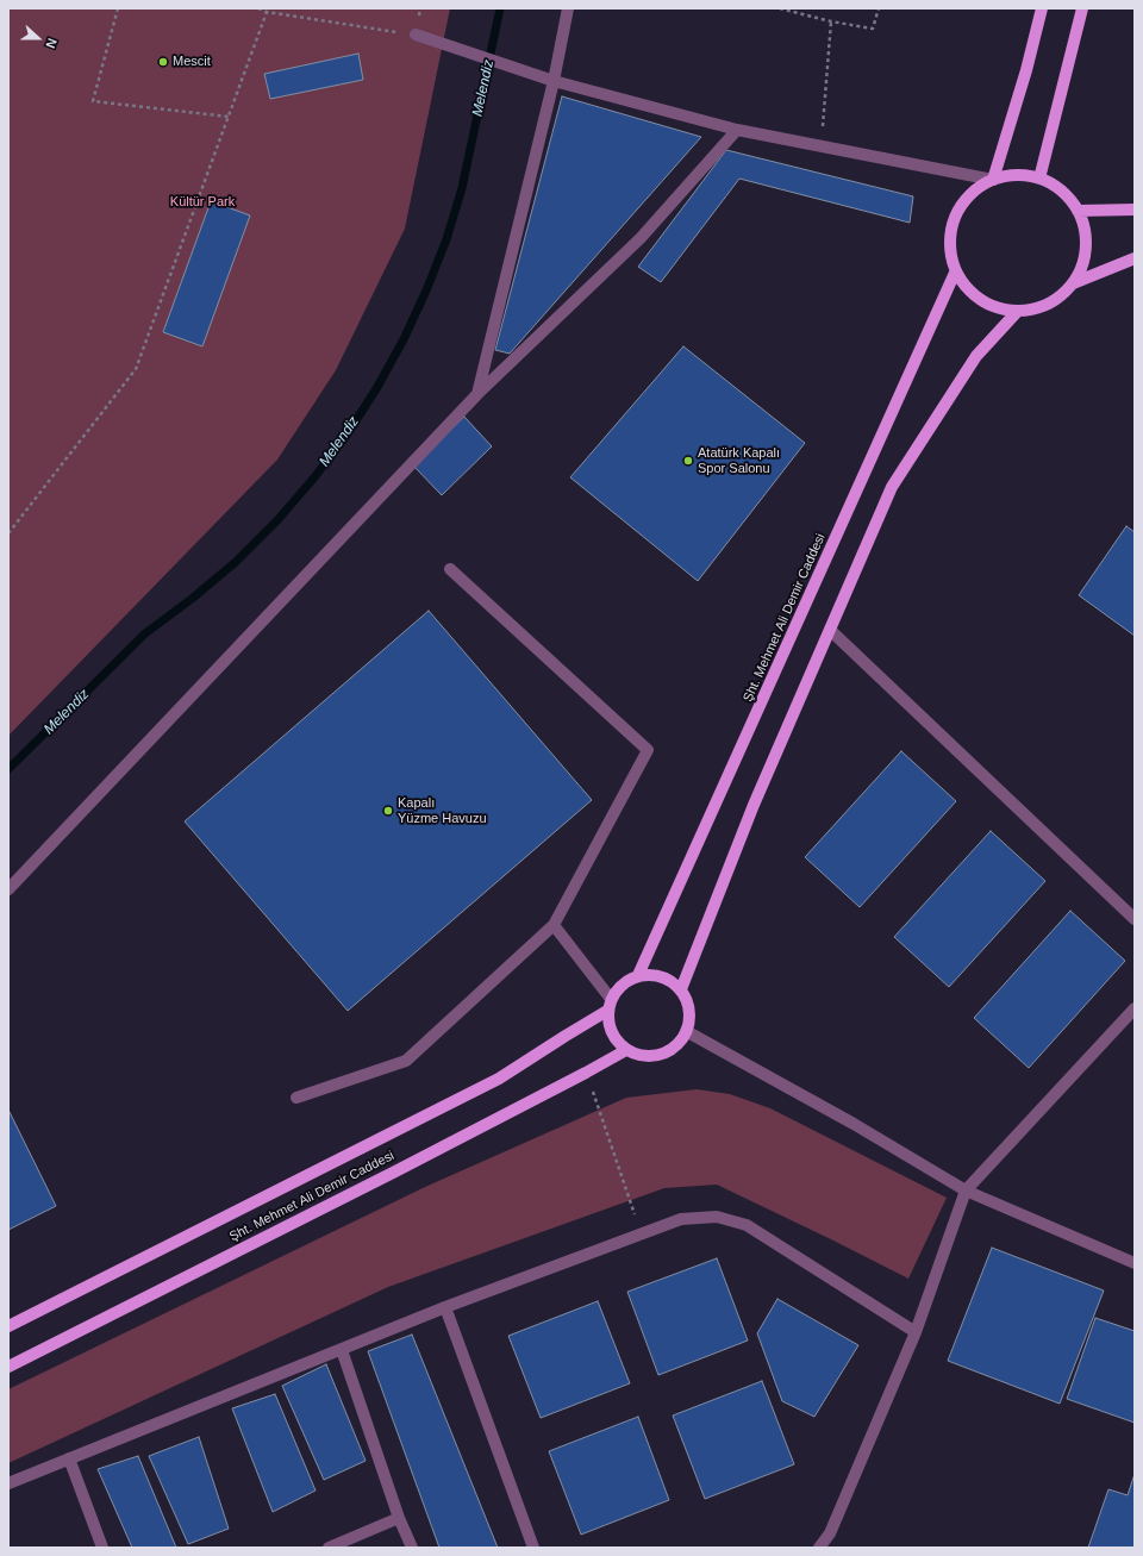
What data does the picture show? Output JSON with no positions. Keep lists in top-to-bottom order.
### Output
{
  "streets": {
    "main road": ["Şht. Mehmet Ali Demir Caddesi"]
  },
  "water": ["Melendiz"],
  "parks": ["Kültür Park"],
  "places": ["Mescit", "Atatürk Kapalı Spor Salonu", "Kapalı Yüzme Havuzu"],
  "north": "right"
}
